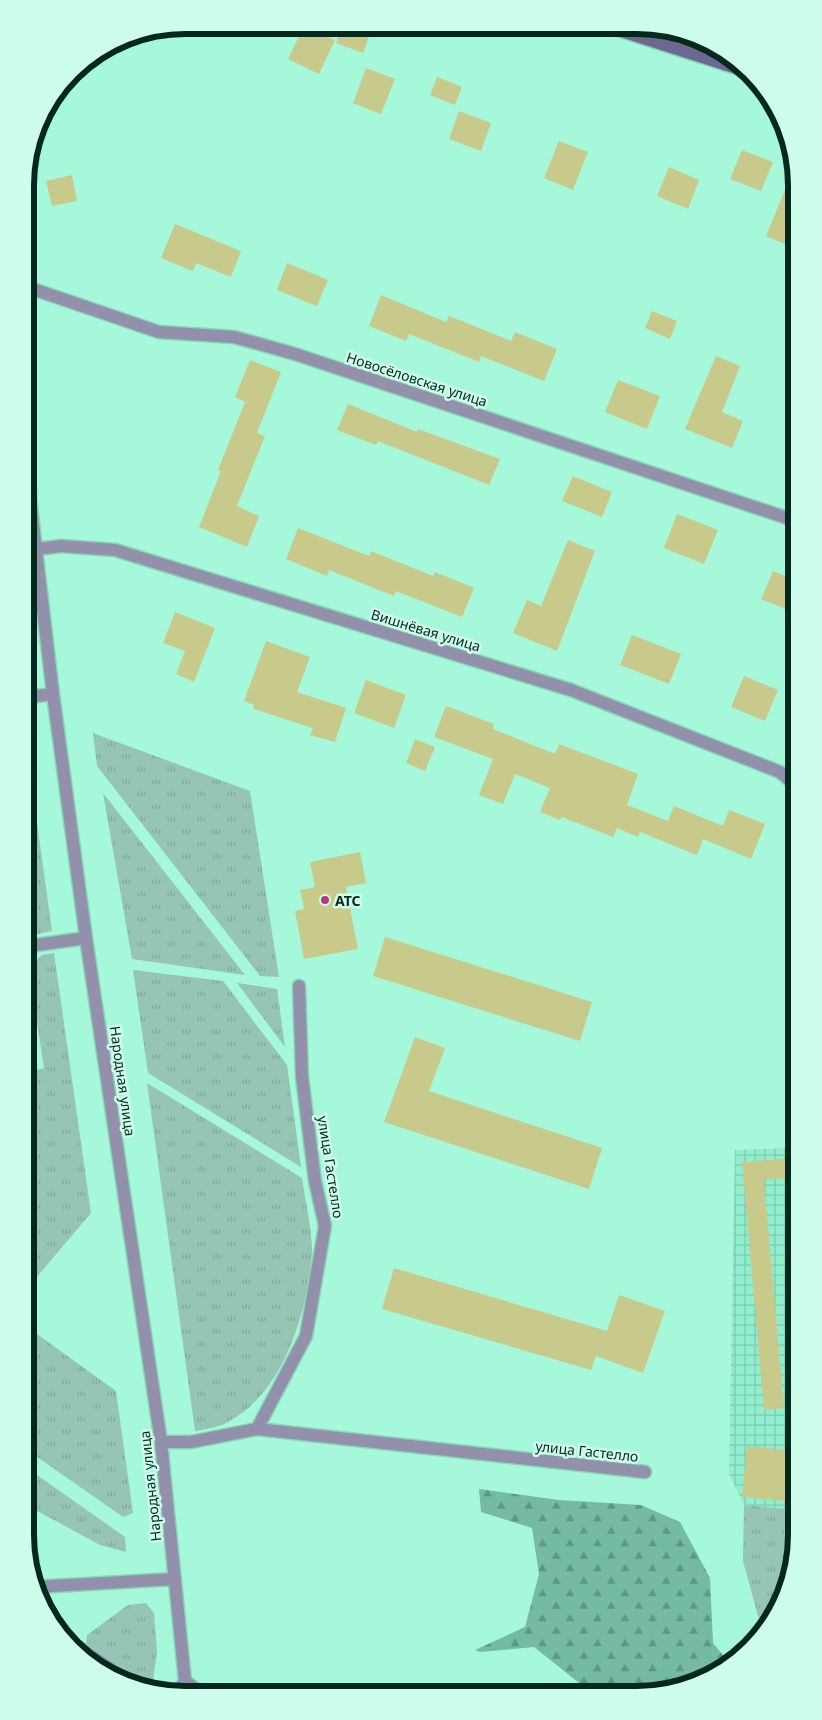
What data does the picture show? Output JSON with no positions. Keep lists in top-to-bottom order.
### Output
{
  "streets": {
    "street": [
      "Новосёловская улица",
      "Вишнёвая улица",
      "Народная улица",
      "улица Гастелло"
    ]
  },
  "crossings": [
    ["Вишнёвая улица", "Народная улица"],
    ["Народная улица", "улица Гастелло"]
  ],
  "places": ["АТС"]
}
